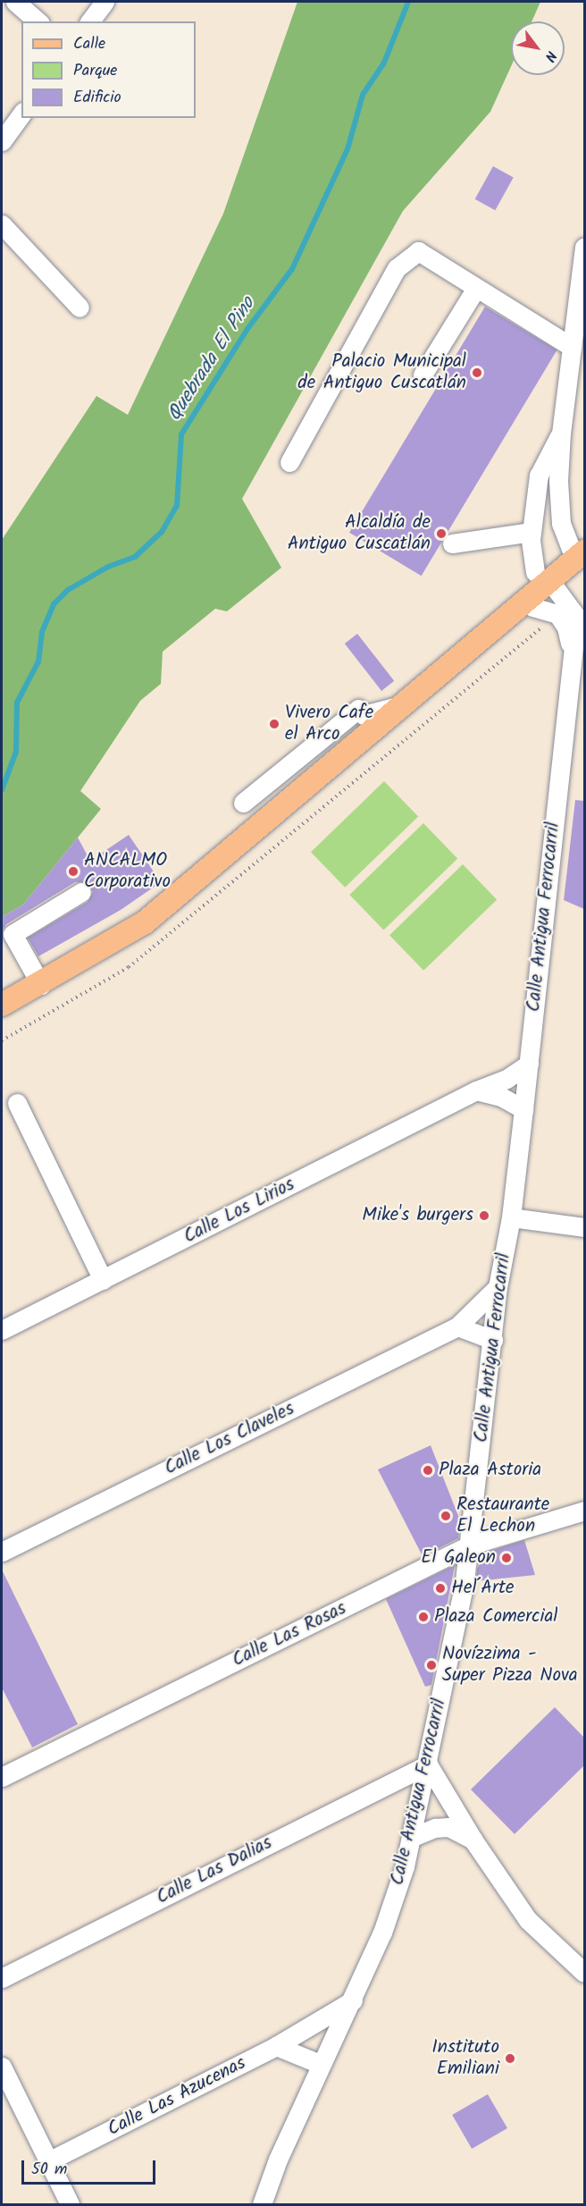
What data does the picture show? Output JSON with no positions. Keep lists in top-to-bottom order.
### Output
{
  "streets": {
    "street": [
      "Calle Antigua Ferrocarril",
      "Calle Los Lirios",
      "Calle Los Claveles",
      "Calle Las Rosas",
      "Calle Las Dalias",
      "Calle Las Azucenas"
    ]
  },
  "crossings": [
    ["Calle Antigua Ferrocarril", "Calle Los Lirios"],
    ["Calle Antigua Ferrocarril", "Calle Los Claveles"],
    ["Calle Antigua Ferrocarril", "Calle Las Rosas"],
    ["Calle Antigua Ferrocarril", "Calle Las Dalias"],
    ["Calle Antigua Ferrocarril", "Calle Las Azucenas"]
  ],
  "water": ["Quebrada El Pino"],
  "places": [
    "Palacio Municipal de Antiguo Cuscatlán",
    "Alcaldía de Antiguo Cuscatlán",
    "Vivero Cafe el Arco",
    "ANCALMO Corporativo",
    "Mike's burgers",
    "Plaza Astoria",
    "Restaurante El Lechon",
    "El Galeon",
    "Hel´Arte",
    "Plaza Comercial",
    "Novízzima - Super Pizza Nova",
    "Instituto Emiliani"
  ],
  "legend": ["Calle", "Parque", "Edificio"],
  "scale_bar": "50 m",
  "north": "bottom right"
}
